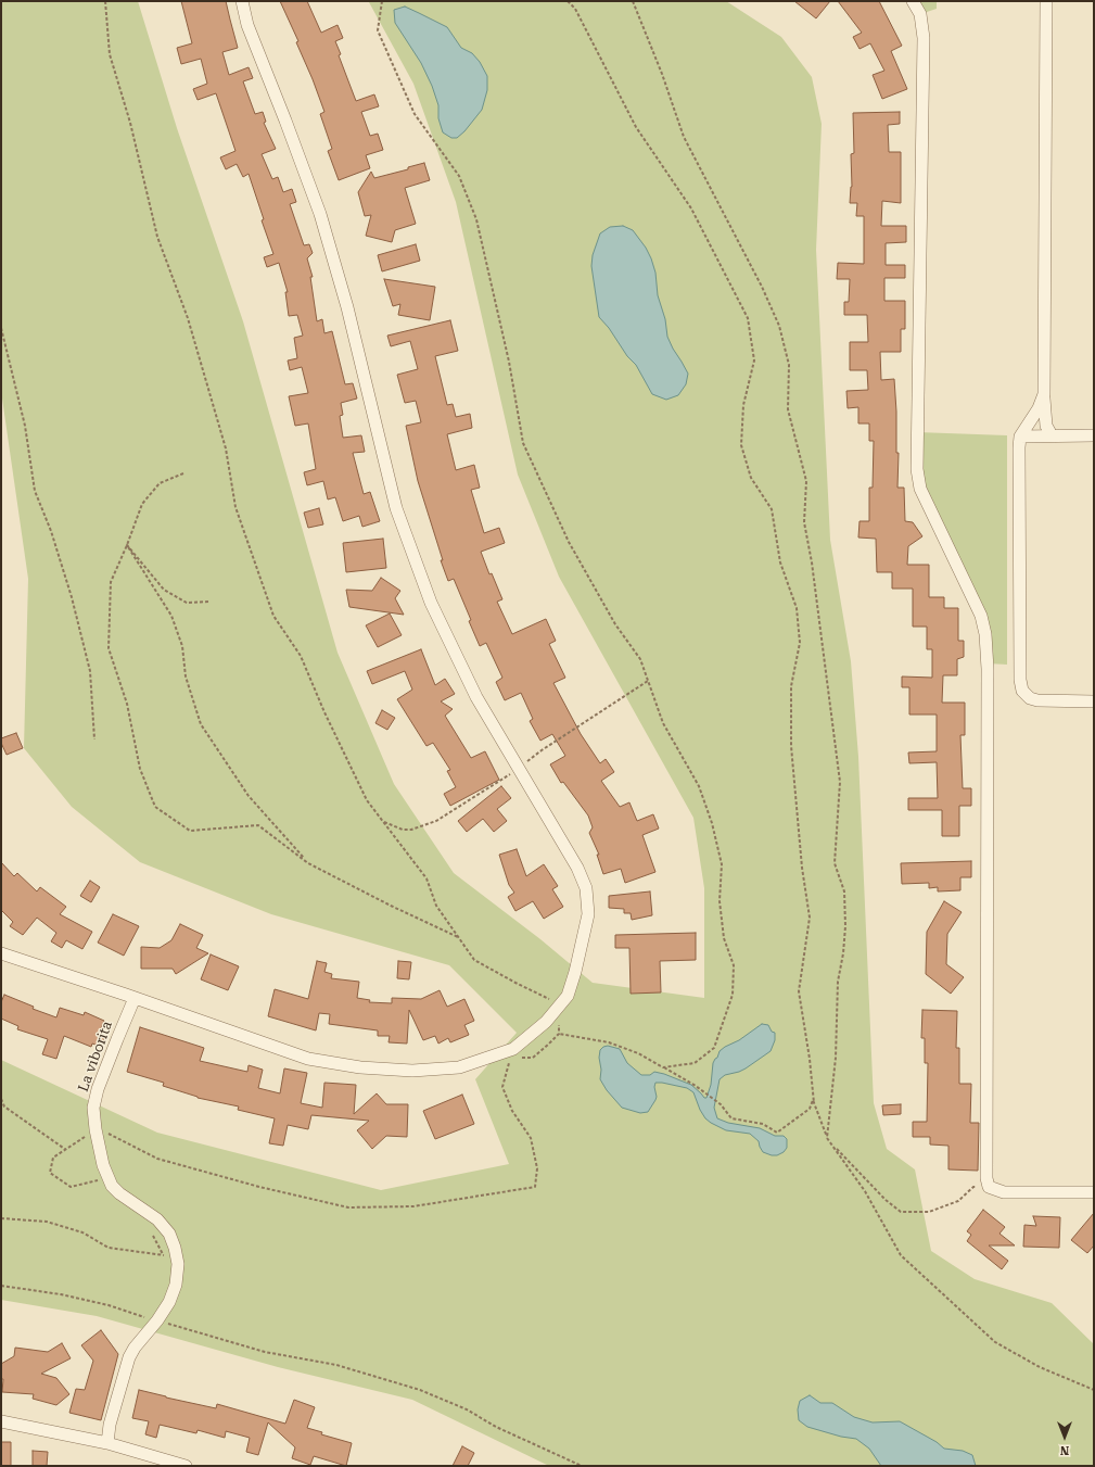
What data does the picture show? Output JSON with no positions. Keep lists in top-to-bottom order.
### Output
{
  "streets": {
    "street": ["La viborita"]
  },
  "north": "bottom"
}
